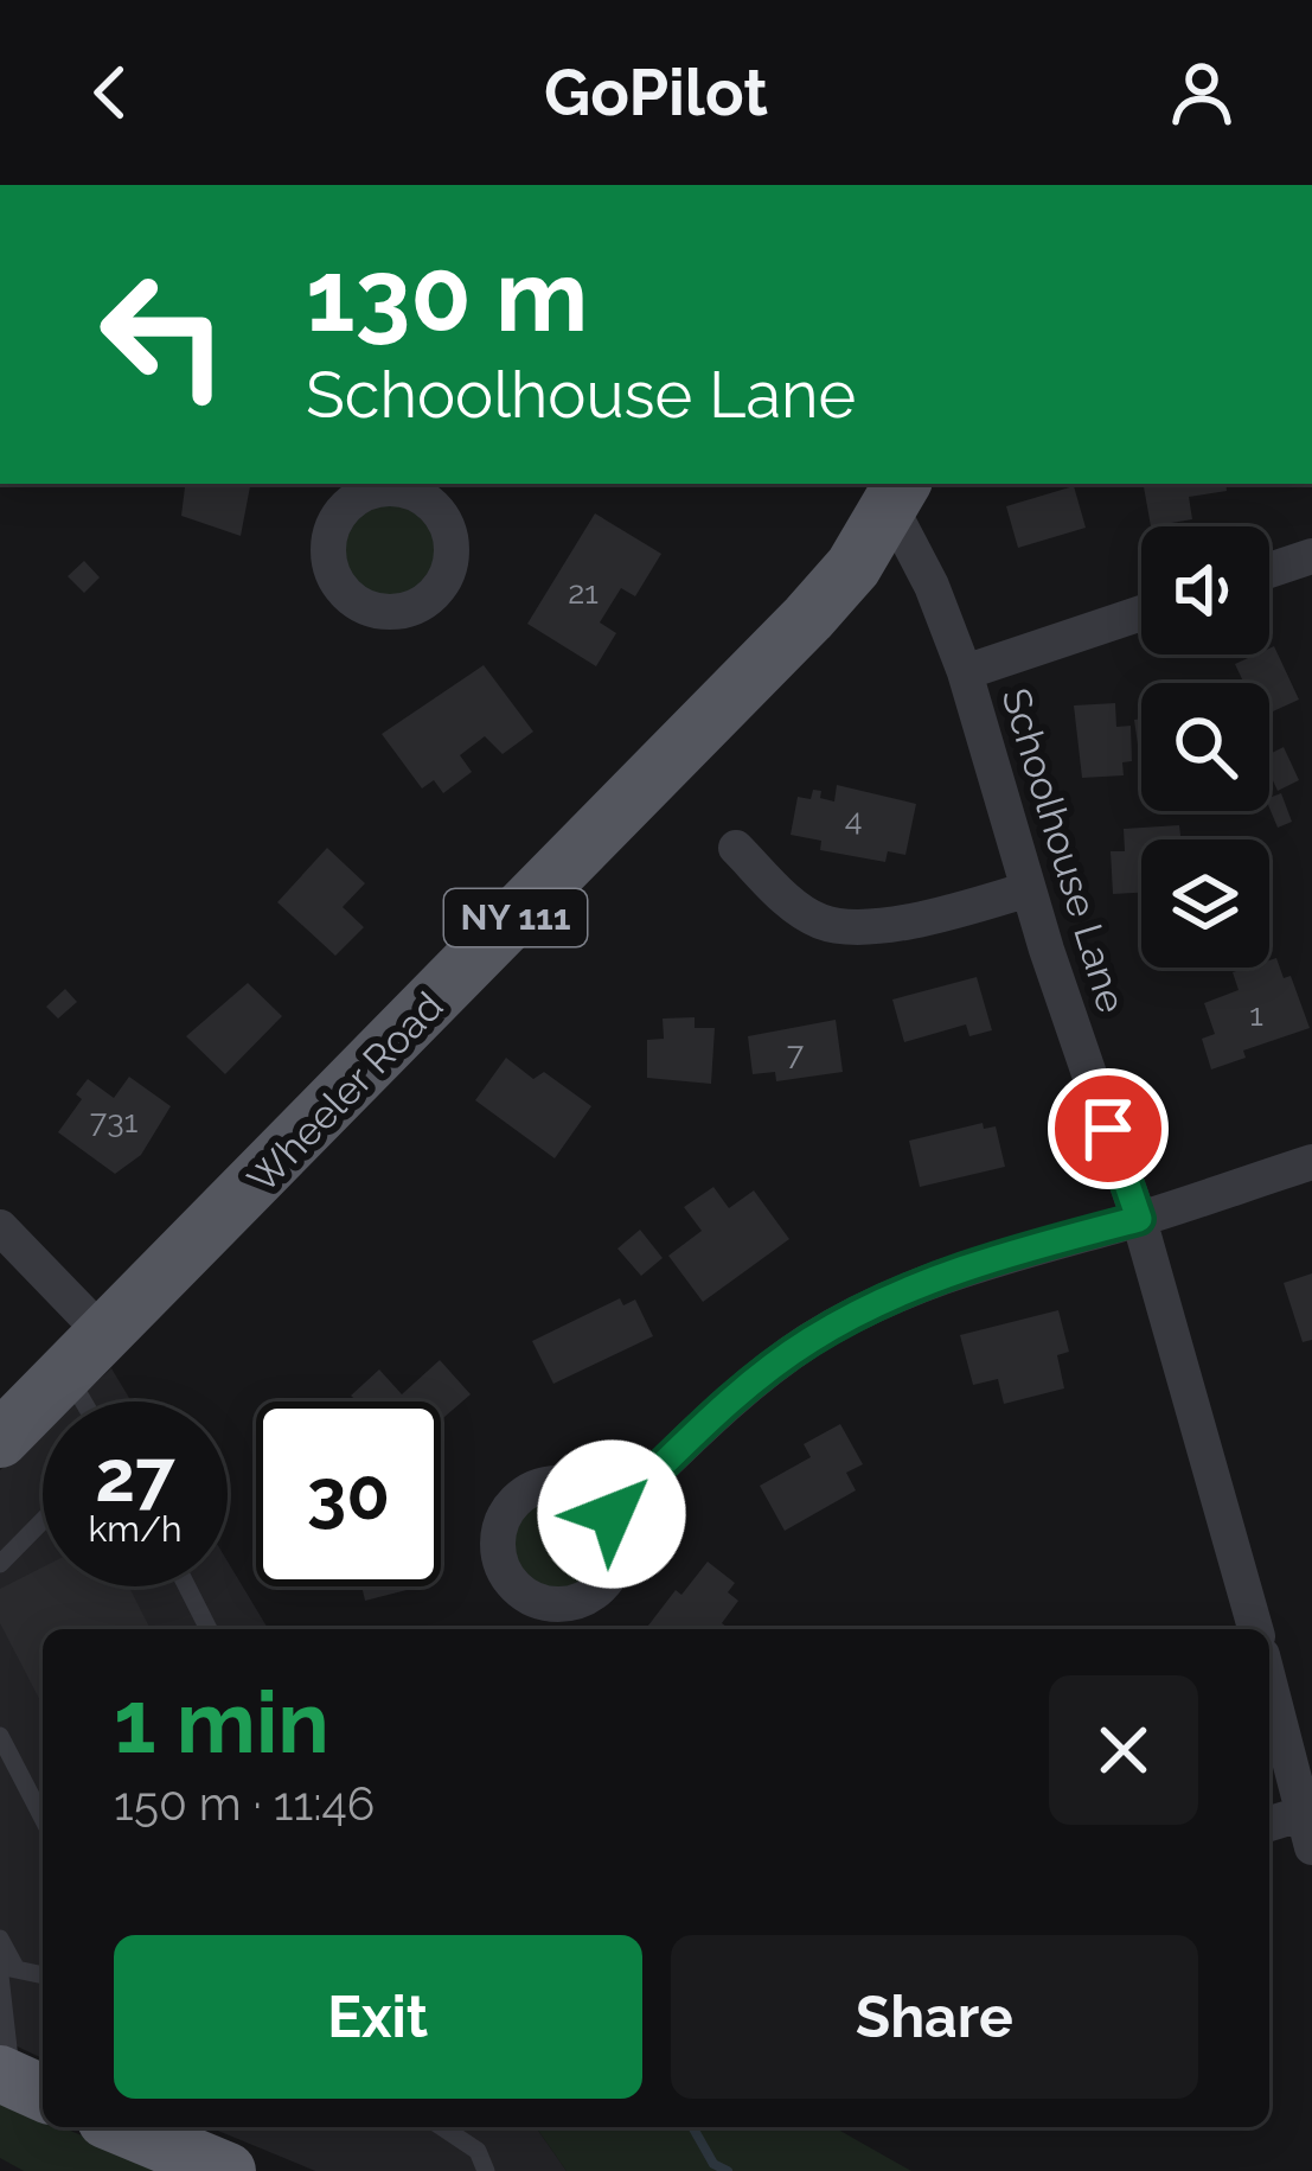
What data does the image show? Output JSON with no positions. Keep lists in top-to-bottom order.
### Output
{
  "streets": {
    "main road": ["NY 111", "Wheeler Road"],
    "street": ["Schoolhouse Lane"]
  },
  "crossings": [
    ["Schoolhouse Lane", "Wheeler Road"]
  ],
  "house_numbers": [
    "21",
    "4",
    "1",
    "7",
    "731"
  ],
  "page": {
    "header": "GoPilot",
    "turn": ["130 m", "Schoolhouse Lane"],
    "speed": "27 km/h",
    "limit": "30",
    "heading": ["1 min", "150 m · 11:46"],
    "buttons": ["Exit", "Share"]
  }
}
